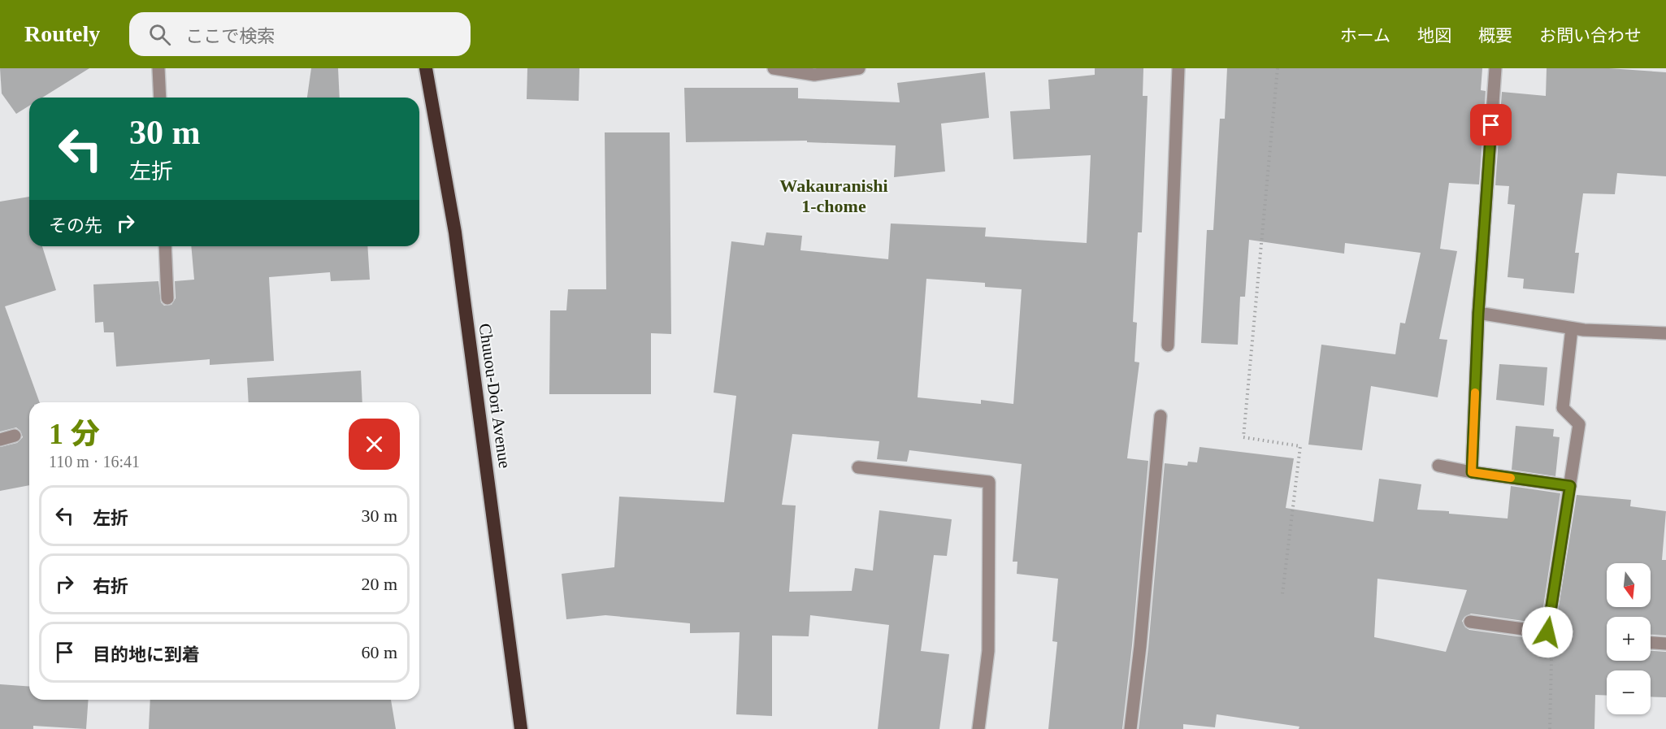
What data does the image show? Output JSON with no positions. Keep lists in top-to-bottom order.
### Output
{
  "streets": {
    "highway": ["Chuuou-Dori Avenue"]
  },
  "districts": ["Wakauranishi 1-chome"],
  "north": "bottom",
  "page": {
    "header": "Routely",
    "search": "ここで検索",
    "nav": [
      "ホーム",
      "地図",
      "概要",
      "お問い合わせ"
    ],
    "turn": ["30 m", "左折"],
    "then": "その先",
    "heading": ["1 分", "110 m · 16:41"],
    "list": [
      {
        "name": "左折",
        "value": "30 m"
      },
      {
        "name": "右折",
        "value": "20 m"
      },
      {
        "name": "目的地に到着",
        "value": "60 m"
      }
    ],
    "map_buttons": ["+", "−"]
  }
}
